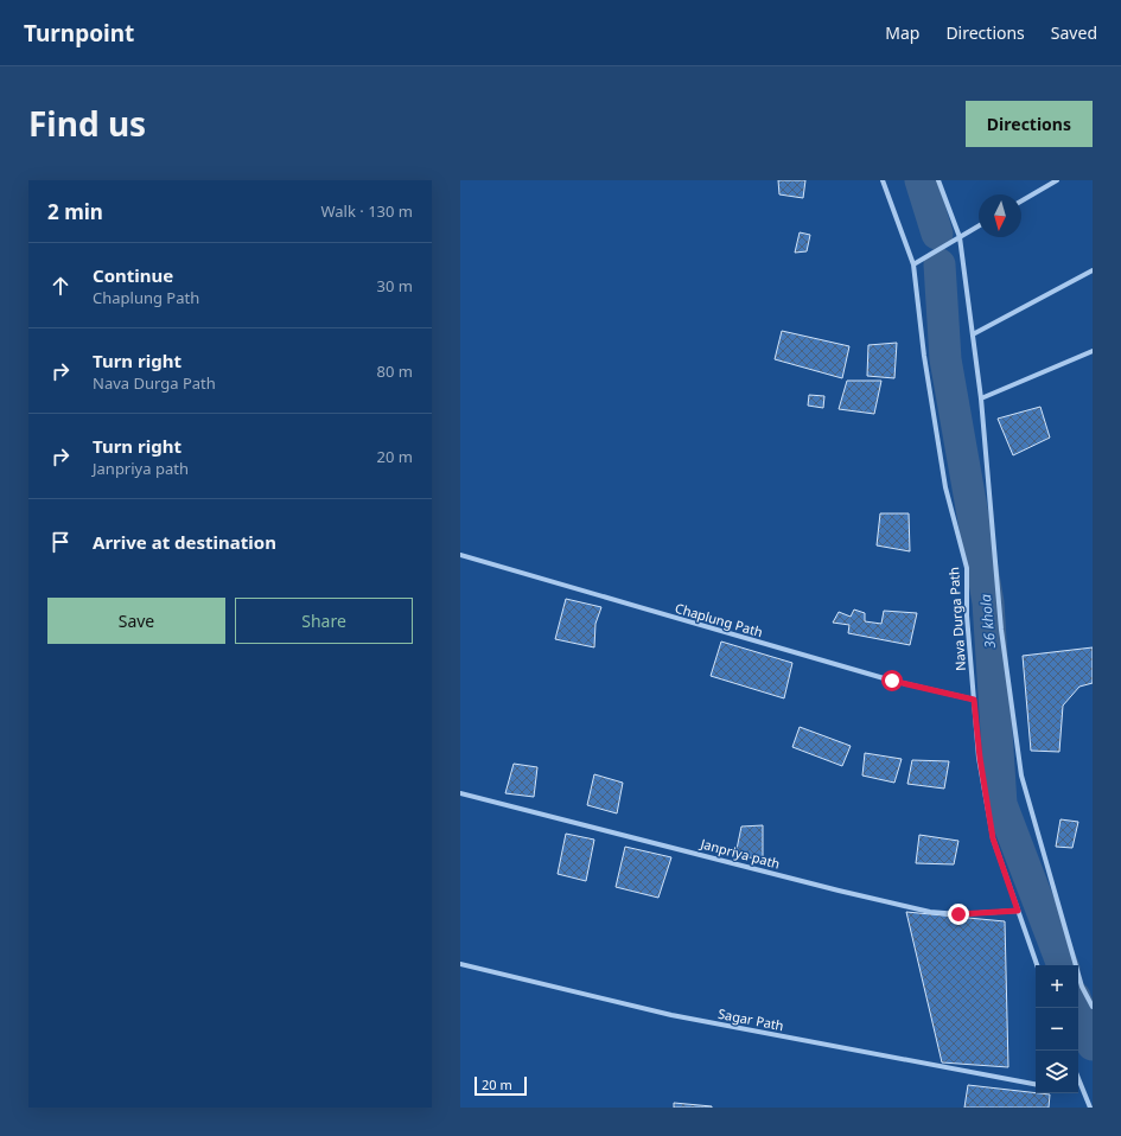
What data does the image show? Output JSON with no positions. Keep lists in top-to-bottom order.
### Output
{
  "streets": {
    "street": [
      "Nava Durga Path",
      "Chaplung Path",
      "Janpriya path",
      "Sagar Path"
    ]
  },
  "crossings": [
    ["Nava Durga Path", "Chaplung Path"],
    ["Nava Durga Path", "Janpriya path"]
  ],
  "water": ["36 khola"],
  "scale_bar": "20 m",
  "north": "bottom",
  "page": {
    "header": "Turnpoint",
    "nav": ["Map", "Directions", "Saved"],
    "title": "Find us",
    "buttons": [
      "Directions",
      ["Save", "Share"]
    ],
    "heading": ["2 min", "Walk · 130 m"],
    "list": [
      ["Continue", "Chaplung Path", "30 m"],
      ["Turn right", "Nava Durga Path", "80 m"],
      ["Turn right", "Janpriya path", "20 m"],
      "Arrive at destination"
    ],
    "map_buttons": ["+", "−"],
    "scale": "20 m"
  }
}
